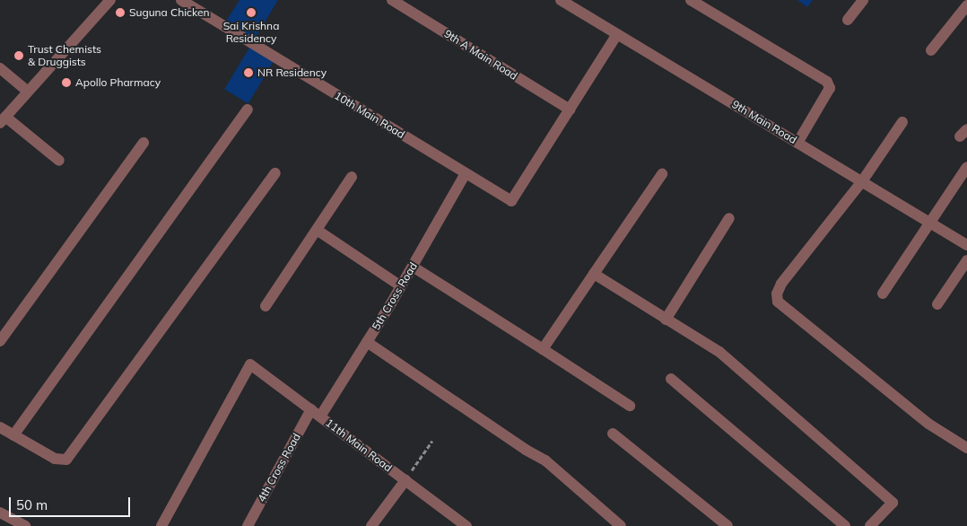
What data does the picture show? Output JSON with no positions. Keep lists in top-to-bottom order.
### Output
{
  "streets": {
    "street": [
      "9th A Main Road",
      "10th Main Road",
      "9th Main Road",
      "5th Cross Road",
      "11th Main Road",
      "4th Cross Road"
    ]
  },
  "crossings": [
    ["9th A Main Road", "10th Main Road"],
    ["10th Main Road", "5th Cross Road"],
    ["5th Cross Road", "11th Main Road"],
    ["5th Cross Road", "4th Cross Road"],
    ["11th Main Road", "4th Cross Road"]
  ],
  "places": [
    "Suguna Chicken",
    "Sai Krishna Residency",
    "Trust Chemists & Druggists",
    "NR Residency",
    "Apollo Pharmacy"
  ],
  "scale_bar": "50 m"
}
